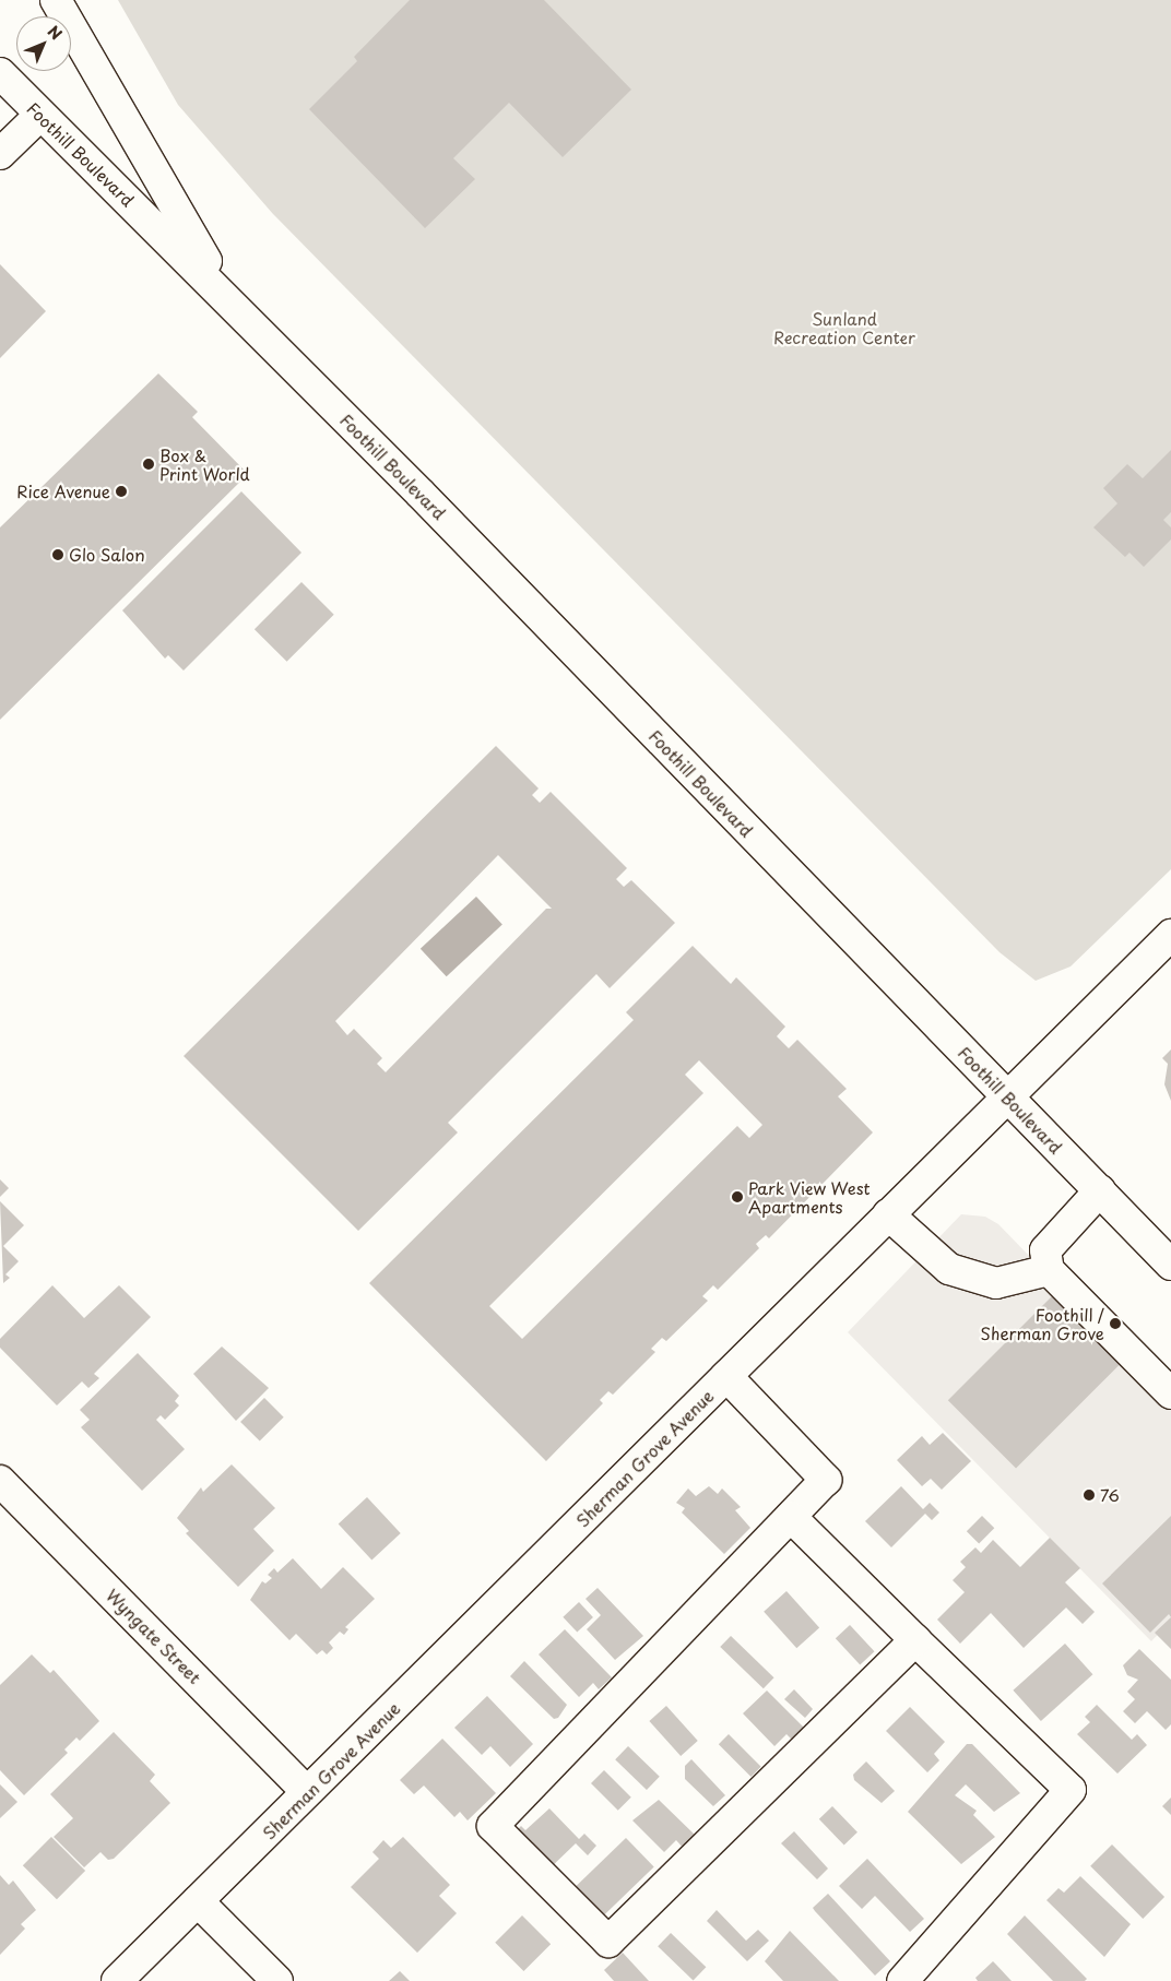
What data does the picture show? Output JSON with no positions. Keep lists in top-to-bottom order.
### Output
{
  "streets": {
    "street": ["Foothill Boulevard", "Sherman Grove Avenue", "Wyngate Street"]
  },
  "crossings": [
    ["Foothill Boulevard", "Sherman Grove Avenue"],
    ["Sherman Grove Avenue", "Wyngate Street"]
  ],
  "parks": ["Sunland Recreation Center"],
  "places": [
    "Box & Print World",
    "Rice Avenue",
    "Glo Salon",
    "Park View West Apartments",
    "Foothill / Sherman Grove",
    "76"
  ],
  "north": "top right"
}
